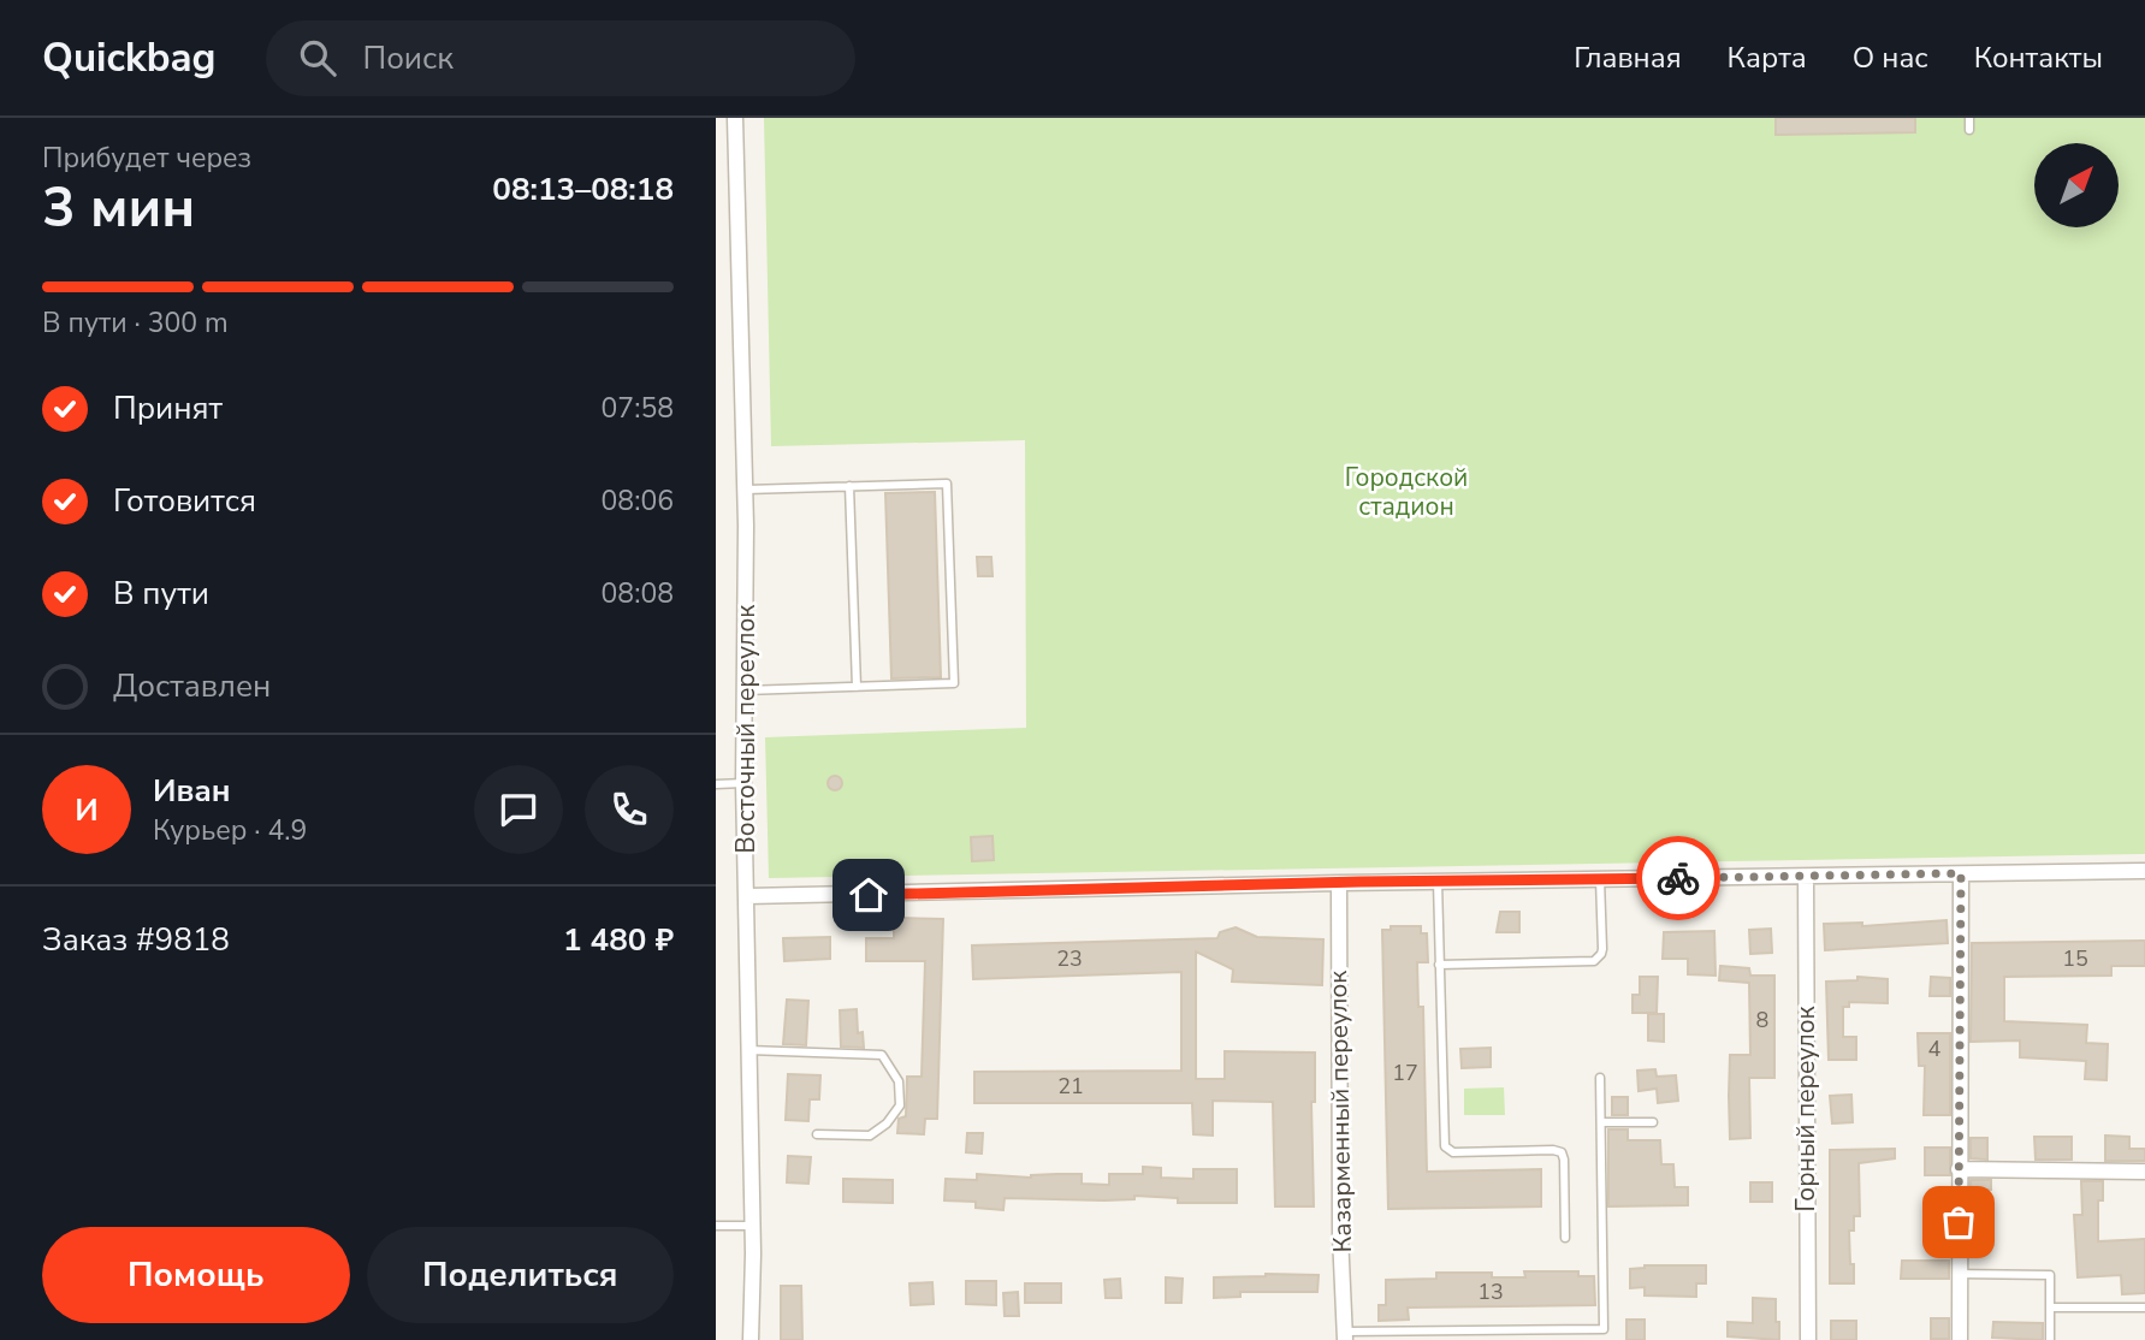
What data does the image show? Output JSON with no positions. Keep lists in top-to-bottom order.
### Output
{
  "streets": {
    "street": ["Восточный переулок", "Горный переулок", "Казарменный переулок"]
  },
  "parks": ["Городской стадион"],
  "house_numbers": [
    "23",
    "15",
    "8",
    "4",
    "17",
    "21",
    "13"
  ],
  "north": "top right",
  "page": {
    "header": "Quickbag",
    "search": "Поиск",
    "nav": [
      "Главная",
      "Карта",
      "О нас",
      "Контакты"
    ],
    "heading": ["3 мин", "Прибудет через", "08:13–08:18"],
    "panel": [
      "Иван",
      "Курьер · 4.9",
      "Заказ #9818",
      "1 480 ₽"
    ],
    "bar": "В пути · 300 m",
    "list": [
      ["Принят", "07:58"],
      ["Готовится", "08:06"],
      ["В пути", "08:08"],
      "Доставлен"
    ],
    "round": "И",
    "buttons": ["Помощь", "Поделиться"]
  }
}
